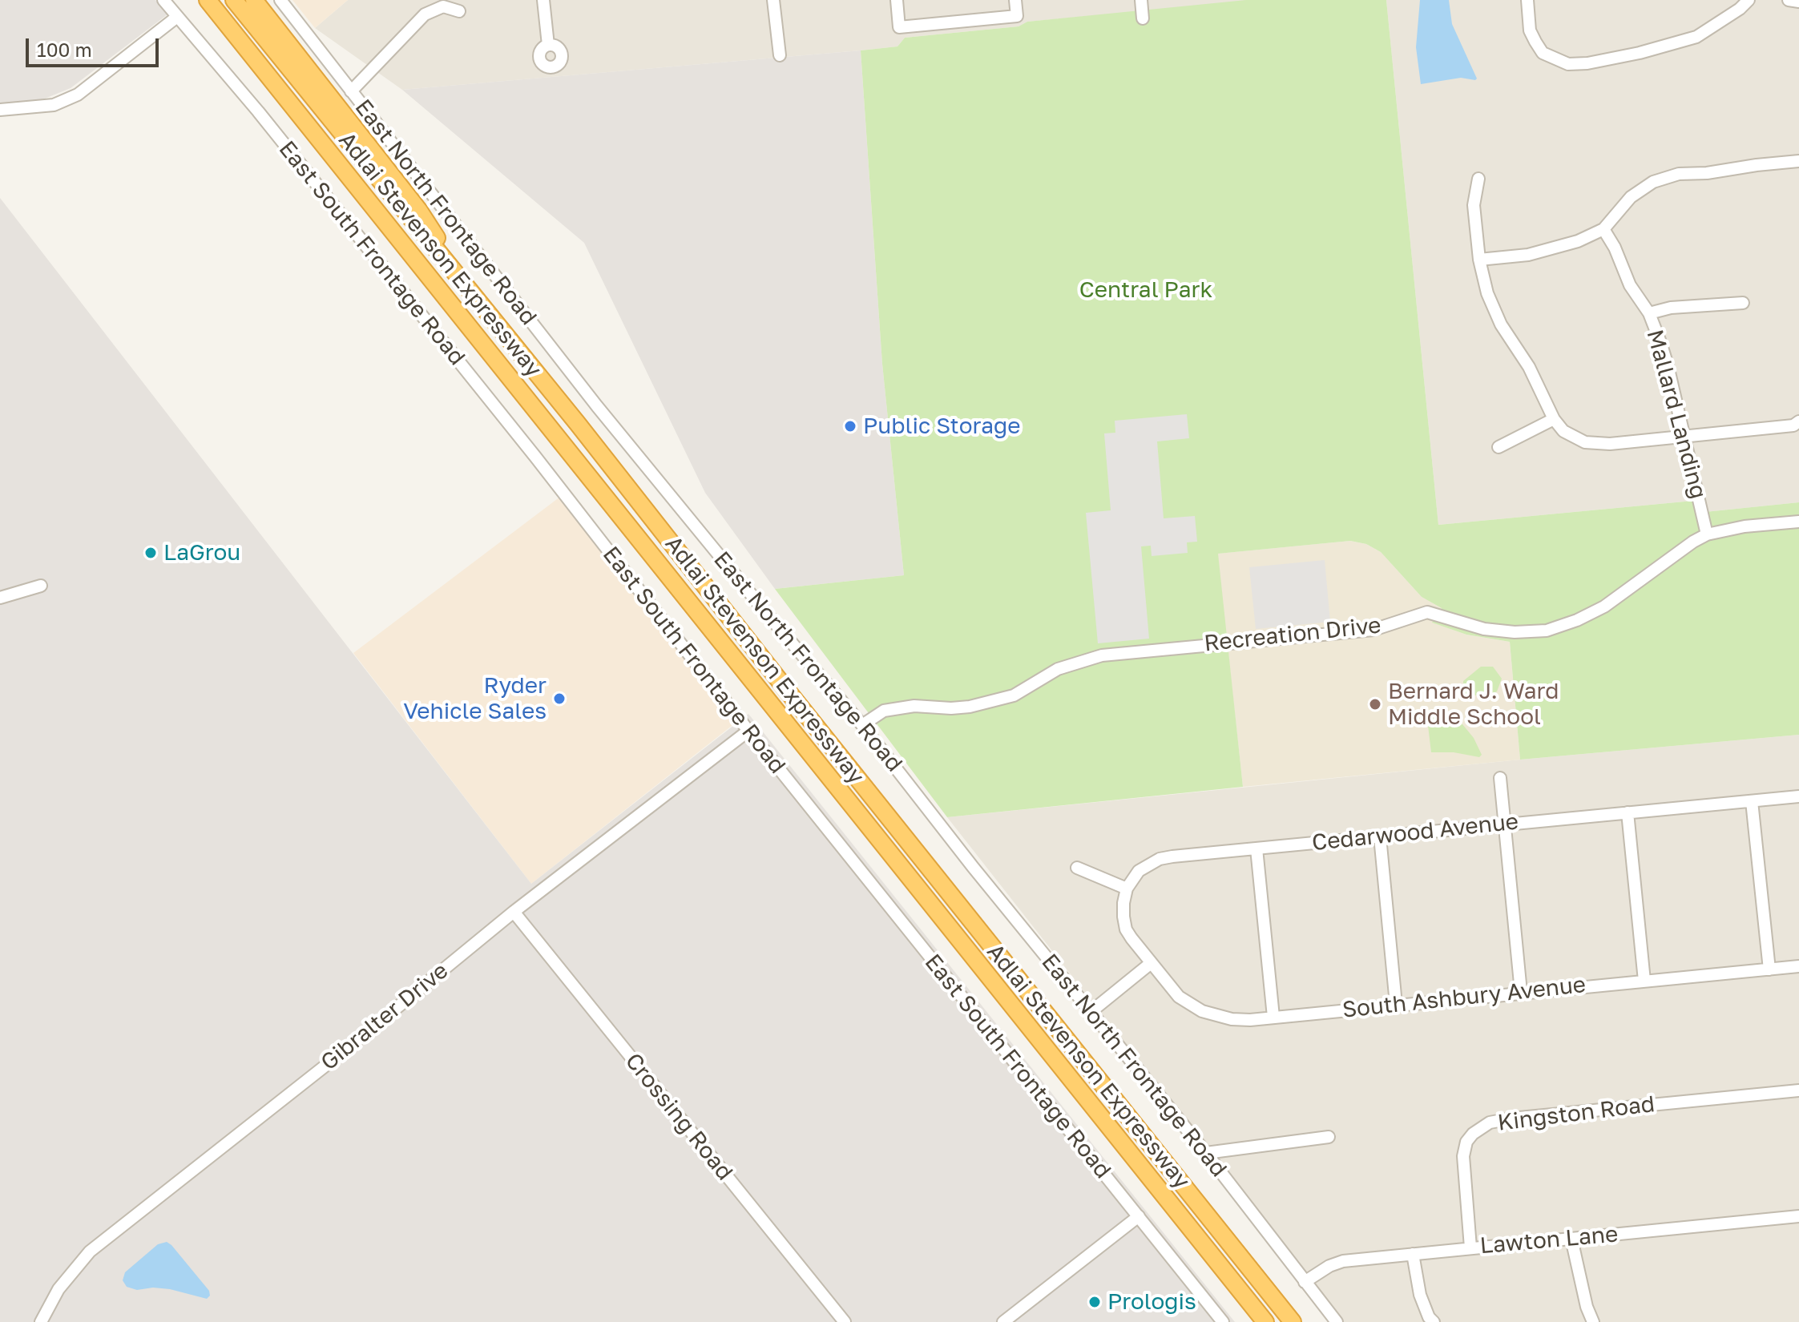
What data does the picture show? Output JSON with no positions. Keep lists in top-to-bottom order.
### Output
{
  "streets": {
    "highway": ["Adlai Stevenson Expressway"],
    "street": [
      "East North Frontage Road",
      "East South Frontage Road",
      "Mallard Landing",
      "Recreation Drive",
      "Cedarwood Avenue",
      "South Ashbury Avenue",
      "Gibralter Drive",
      "Kingston Road",
      "Crossing Road",
      "Lawton Lane"
    ]
  },
  "crossings": [
    ["East North Frontage Road", "Recreation Drive"],
    ["East North Frontage Road", "Lawton Lane"],
    ["East South Frontage Road", "Gibralter Drive"],
    ["Mallard Landing", "Recreation Drive"],
    ["Gibralter Drive", "Crossing Road"],
    ["Kingston Road", "Lawton Lane"]
  ],
  "parks": ["Central Park"],
  "places": [
    "Public Storage",
    "LaGrou",
    "Ryder Vehicle Sales",
    "Bernard J. Ward Middle School",
    "Prologis"
  ],
  "scale_bar": "100 m"
}
